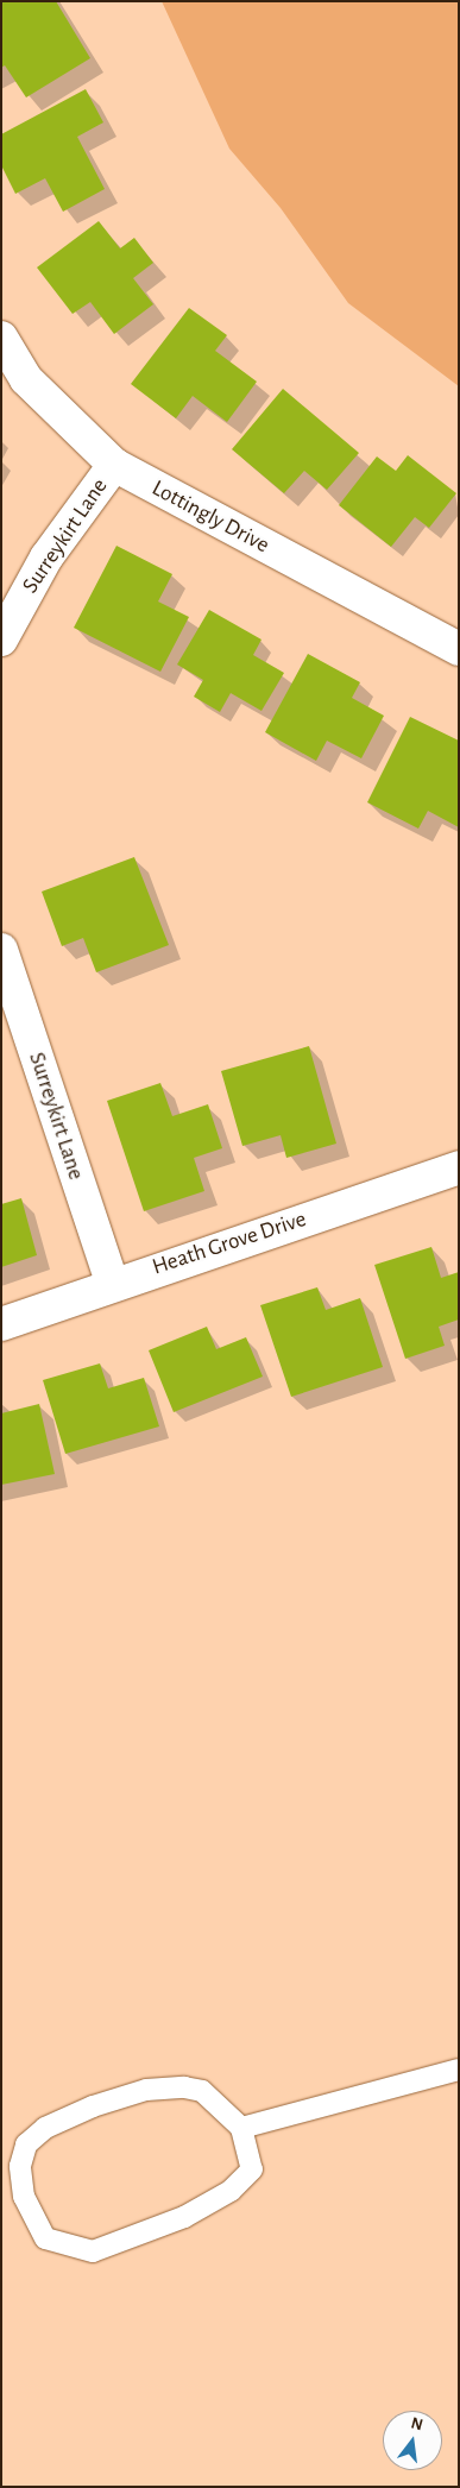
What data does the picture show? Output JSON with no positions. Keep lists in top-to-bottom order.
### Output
{
  "streets": {
    "street": ["Lottingly Drive", "Surreykirt Lane", "Heath Grove Drive"]
  },
  "crossings": [
    ["Lottingly Drive", "Surreykirt Lane"],
    ["Surreykirt Lane", "Heath Grove Drive"]
  ],
  "north": "top"
}
